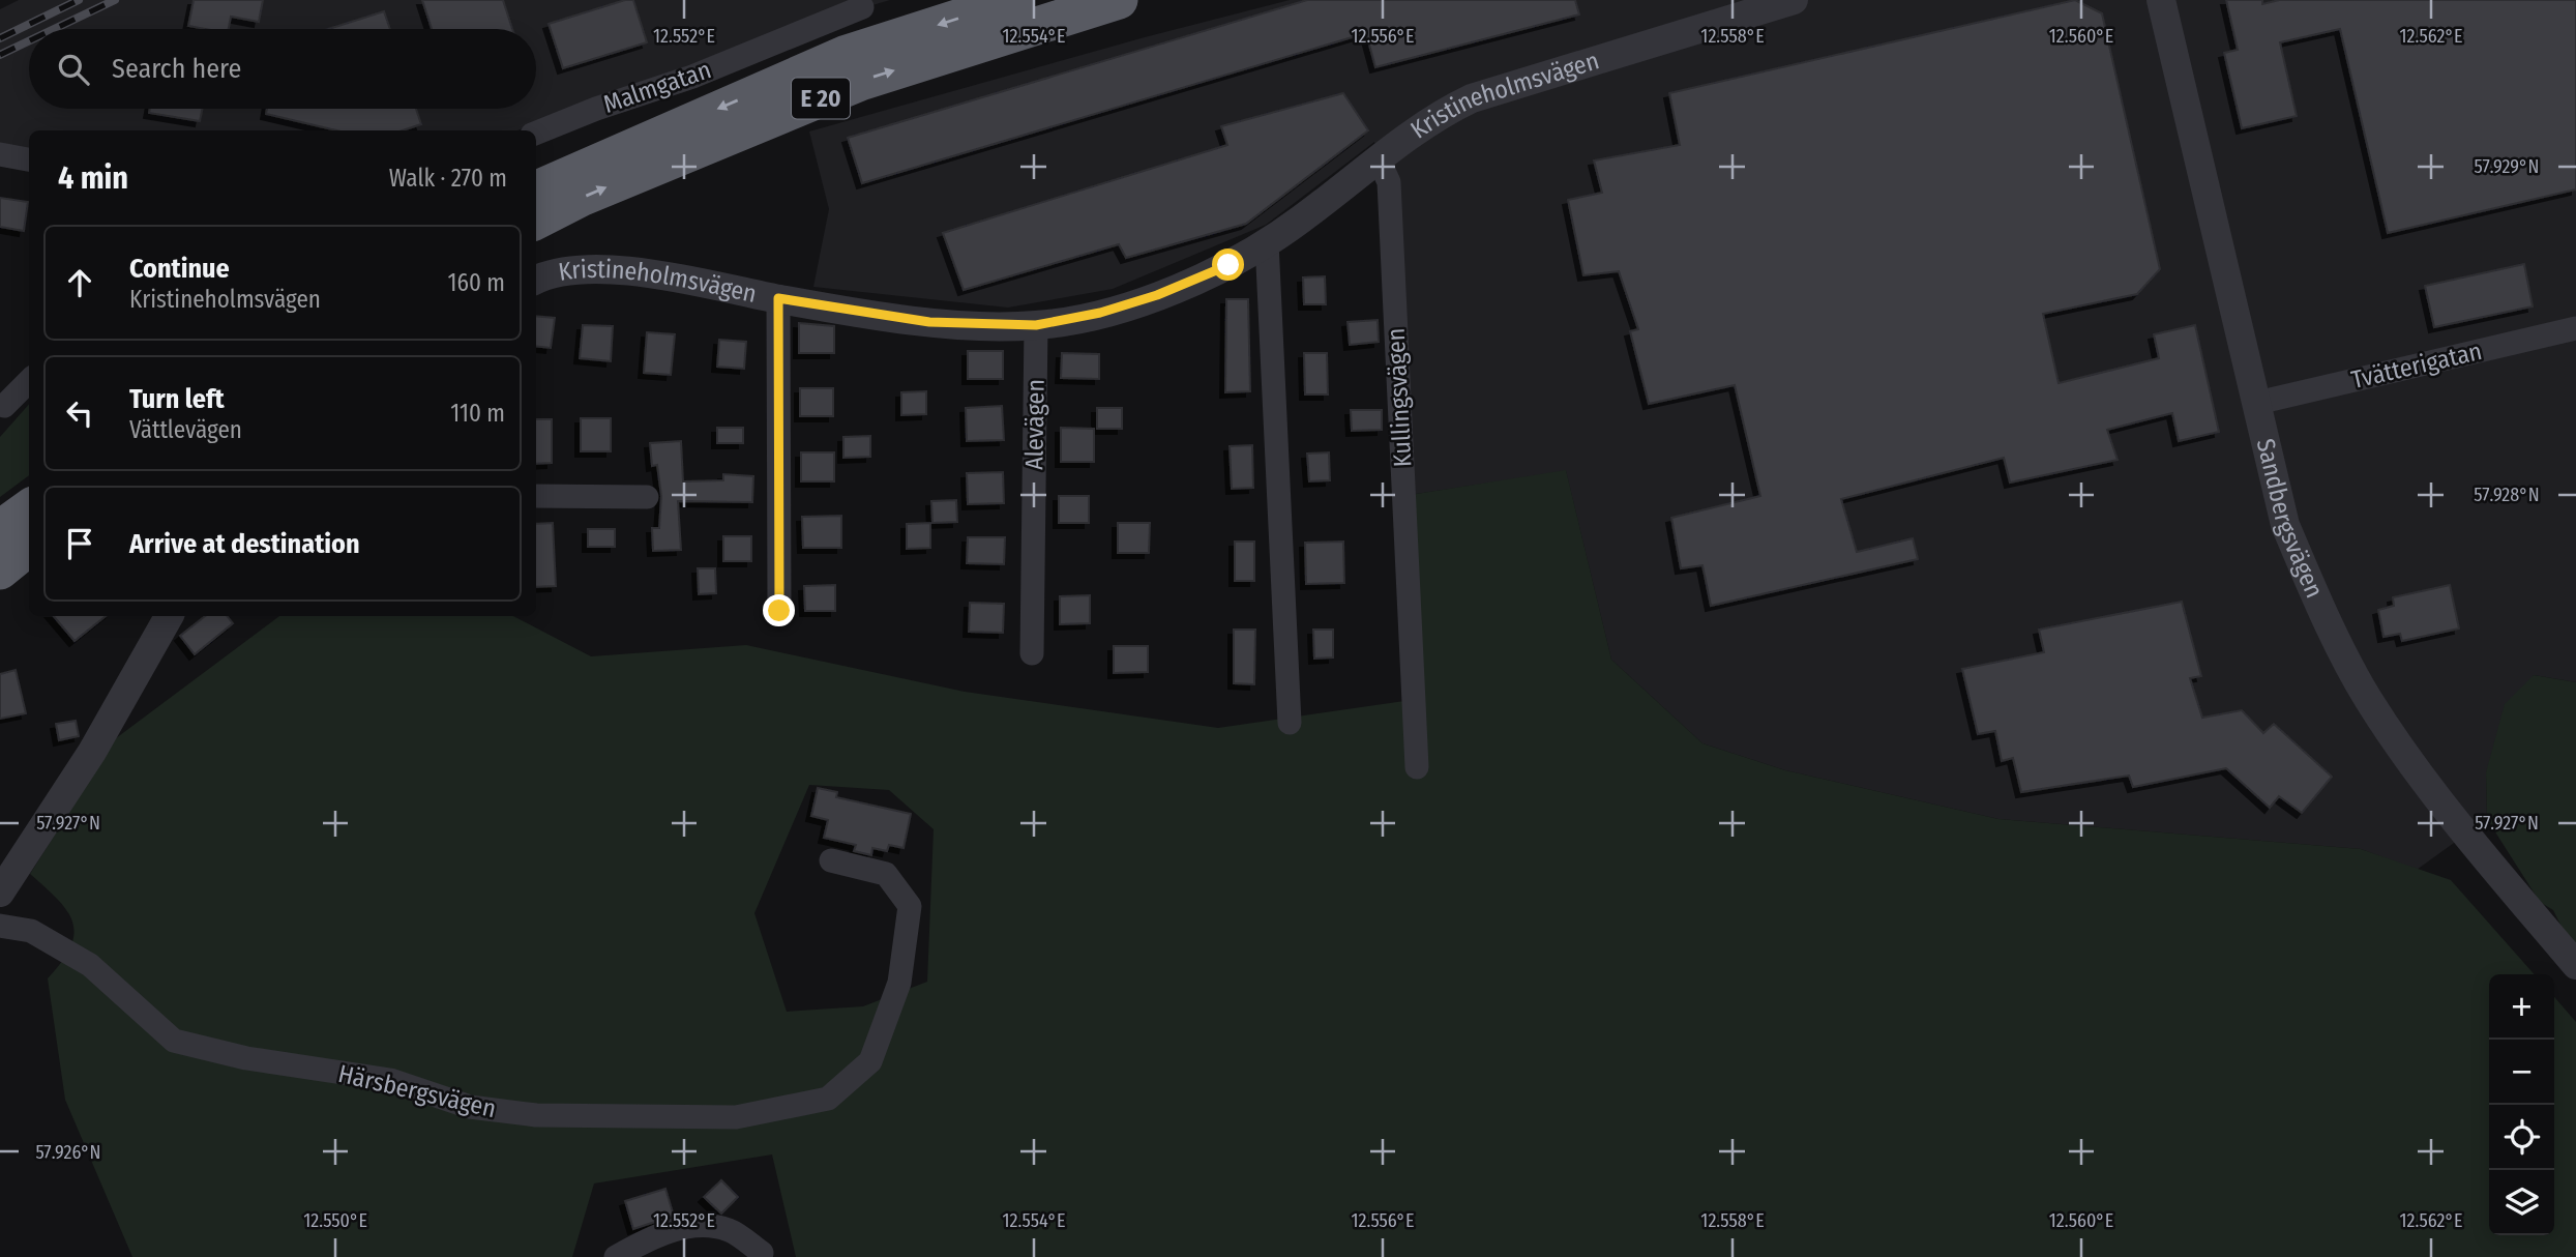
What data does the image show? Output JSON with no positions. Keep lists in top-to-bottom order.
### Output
{
  "streets": {
    "highway": ["E 20"],
    "street": [
      "Malmgatan",
      "Kristineholmsvägen",
      "Tvätterigatan",
      "Kullingsvägen",
      "Alevägen",
      "Sandbergsvägen",
      "Härsbergsvägen"
    ]
  },
  "crossings": [
    ["Kristineholmsvägen", "Kullingsvägen"],
    ["Kristineholmsvägen", "Alevägen"],
    ["Tvätterigatan", "Sandbergsvägen"]
  ],
  "page": {
    "search": "Search here",
    "heading": ["4 min", "Walk · 270 m"],
    "list": [
      ["Continue", "Kristineholmsvägen", "160 m"],
      ["Turn left", "Vättlevägen", "110 m"],
      "Arrive at destination"
    ],
    "map_buttons": ["+", "−"]
  },
  "coordinates": [
    "12.552°E",
    "12.554°E",
    "12.556°E",
    "12.558°E",
    "12.560°E",
    "12.562°E",
    "57.929°N",
    "57.928°N",
    "57.927°N",
    "57.926°N",
    "12.550°E"
  ]
}
